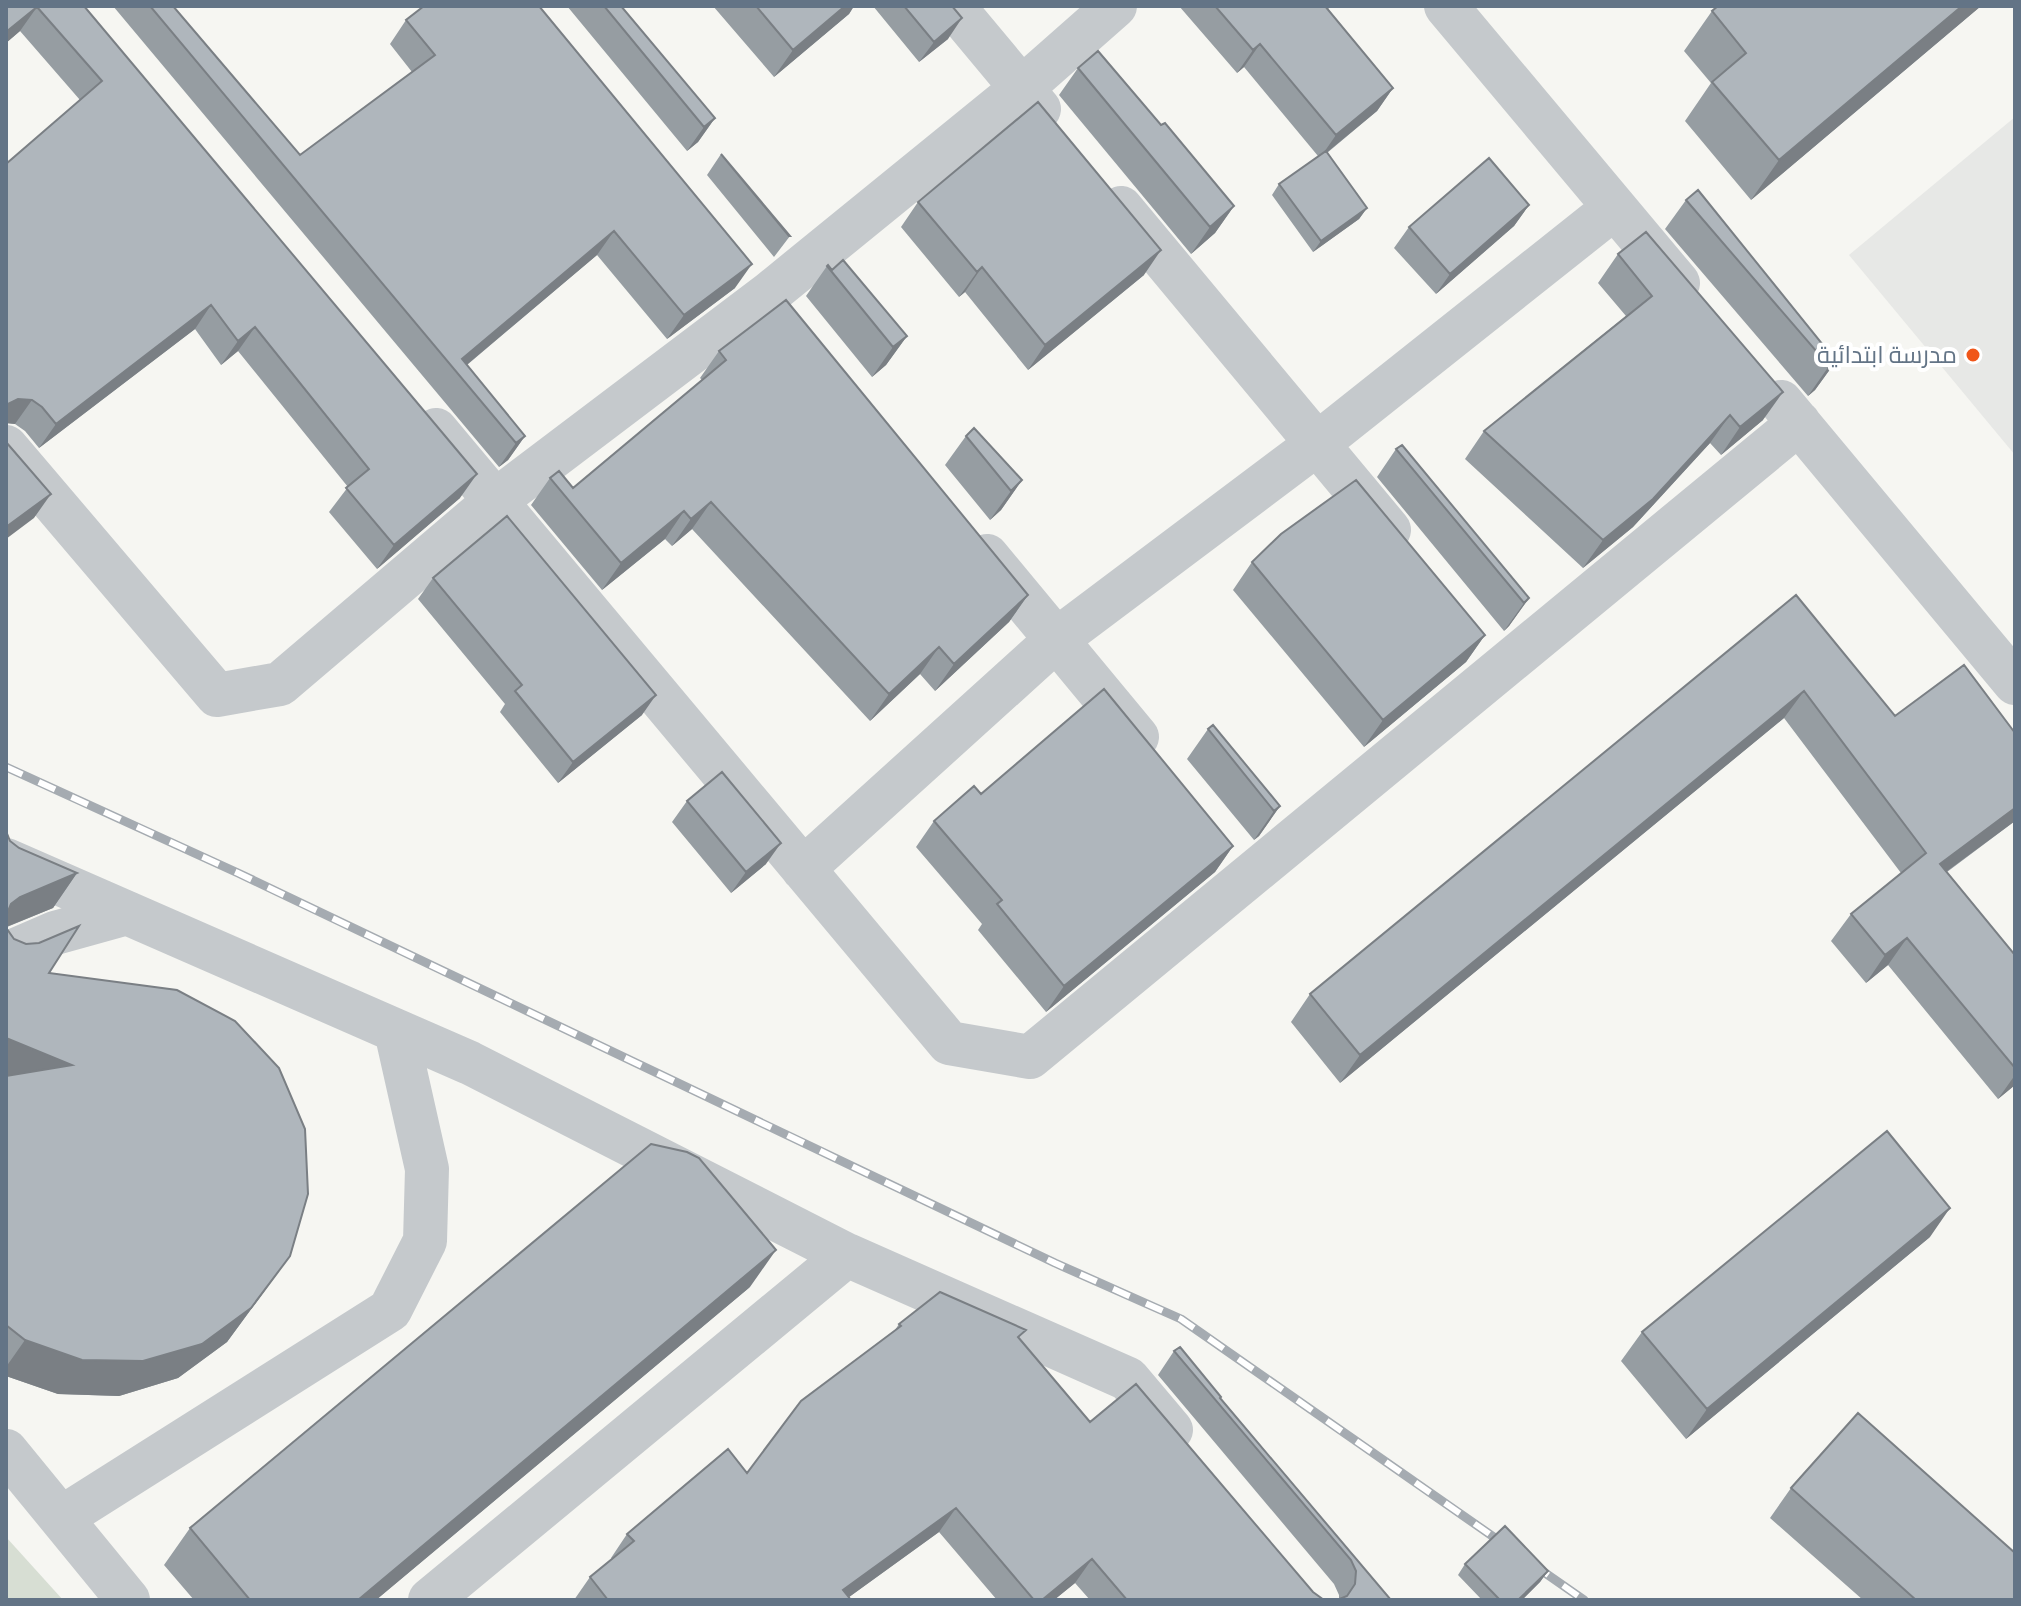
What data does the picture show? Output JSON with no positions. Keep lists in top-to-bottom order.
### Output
{
  "places": ["مدرسة ابتدائية"]
}
